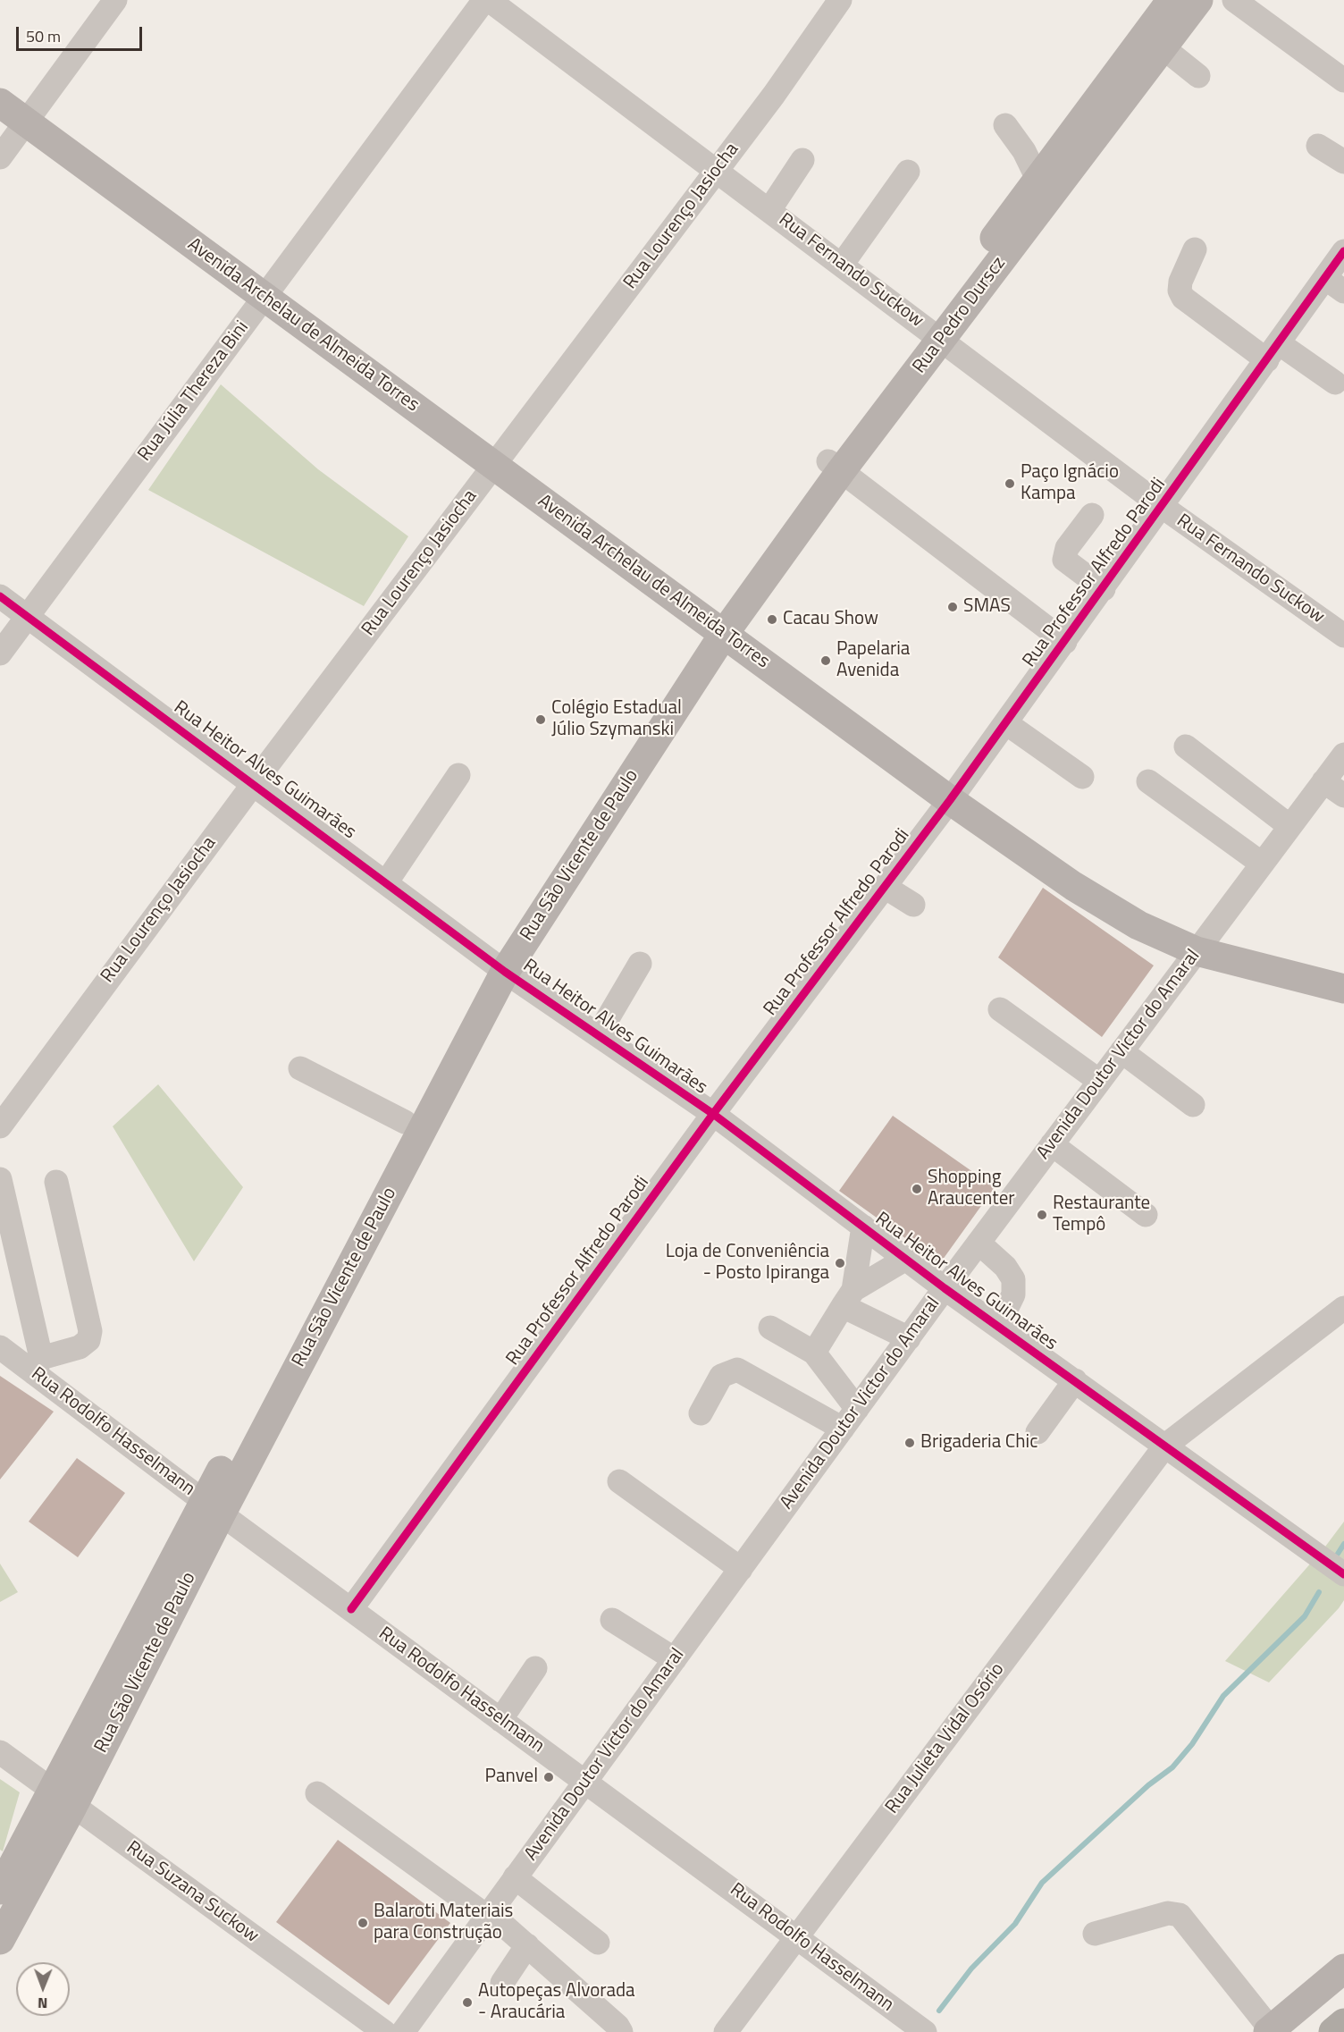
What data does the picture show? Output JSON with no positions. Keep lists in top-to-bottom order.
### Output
{
  "streets": {
    "main road": ["Rua Pedro Durscz", "Avenida Archelau de Almeida Torres", "Rua São Vicente de Paulo"],
    "street": [
      "Rua Lourenço Jasiocha",
      "Rua Fernando Suckow",
      "Rua Júlia Thereza Bini",
      "Rua Professor Alfredo Parodi",
      "Rua Heitor Alves Guimarães",
      "Avenida Doutor Victor do Amaral",
      "Rua Rodolfo Hasselmann",
      "Rua Julieta Vidal Osório",
      "Rua Suzana Suckow"
    ]
  },
  "crossings": [
    ["Rua Lourenço Jasiocha", "Rua Fernando Suckow"],
    ["Rua Lourenço Jasiocha", "Avenida Archelau de Almeida Torres"],
    ["Rua Lourenço Jasiocha", "Rua Heitor Alves Guimarães"],
    ["Rua Fernando Suckow", "Rua Pedro Durscz"],
    ["Rua Fernando Suckow", "Rua Professor Alfredo Parodi"],
    ["Rua Pedro Durscz", "Avenida Archelau de Almeida Torres"],
    ["Rua Pedro Durscz", "Rua São Vicente de Paulo"],
    ["Avenida Archelau de Almeida Torres", "Rua Júlia Thereza Bini"],
    ["Avenida Archelau de Almeida Torres", "Rua Professor Alfredo Parodi"],
    ["Avenida Archelau de Almeida Torres", "Rua São Vicente de Paulo"],
    ["Avenida Archelau de Almeida Torres", "Avenida Doutor Victor do Amaral"],
    ["Rua Júlia Thereza Bini", "Rua Heitor Alves Guimarães"],
    ["Rua Professor Alfredo Parodi", "Rua Heitor Alves Guimarães"],
    ["Rua Professor Alfredo Parodi", "Rua Rodolfo Hasselmann"],
    ["Rua Heitor Alves Guimarães", "Rua São Vicente de Paulo"],
    ["Rua Heitor Alves Guimarães", "Avenida Doutor Victor do Amaral"],
    ["Rua Heitor Alves Guimarães", "Rua Julieta Vidal Osório"],
    ["Rua São Vicente de Paulo", "Rua Rodolfo Hasselmann"],
    ["Rua São Vicente de Paulo", "Rua Suzana Suckow"],
    ["Avenida Doutor Victor do Amaral", "Rua Rodolfo Hasselmann"],
    ["Rua Rodolfo Hasselmann", "Rua Julieta Vidal Osório"]
  ],
  "places": [
    "Paço Ignácio Kampa",
    "SMAS",
    "Cacau Show",
    "Papelaria Avenida",
    "Colégio Estadual Júlio Szymanski",
    "Shopping Araucenter",
    "Restaurante Tempô",
    "Loja de Conveniência - Posto Ipiranga",
    "Brigaderia Chic",
    "Panvel",
    "Balaroti Materiais para Construção",
    "Autopeças Alvorada - Araucária"
  ],
  "scale_bar": "50 m",
  "north": "bottom"
}
